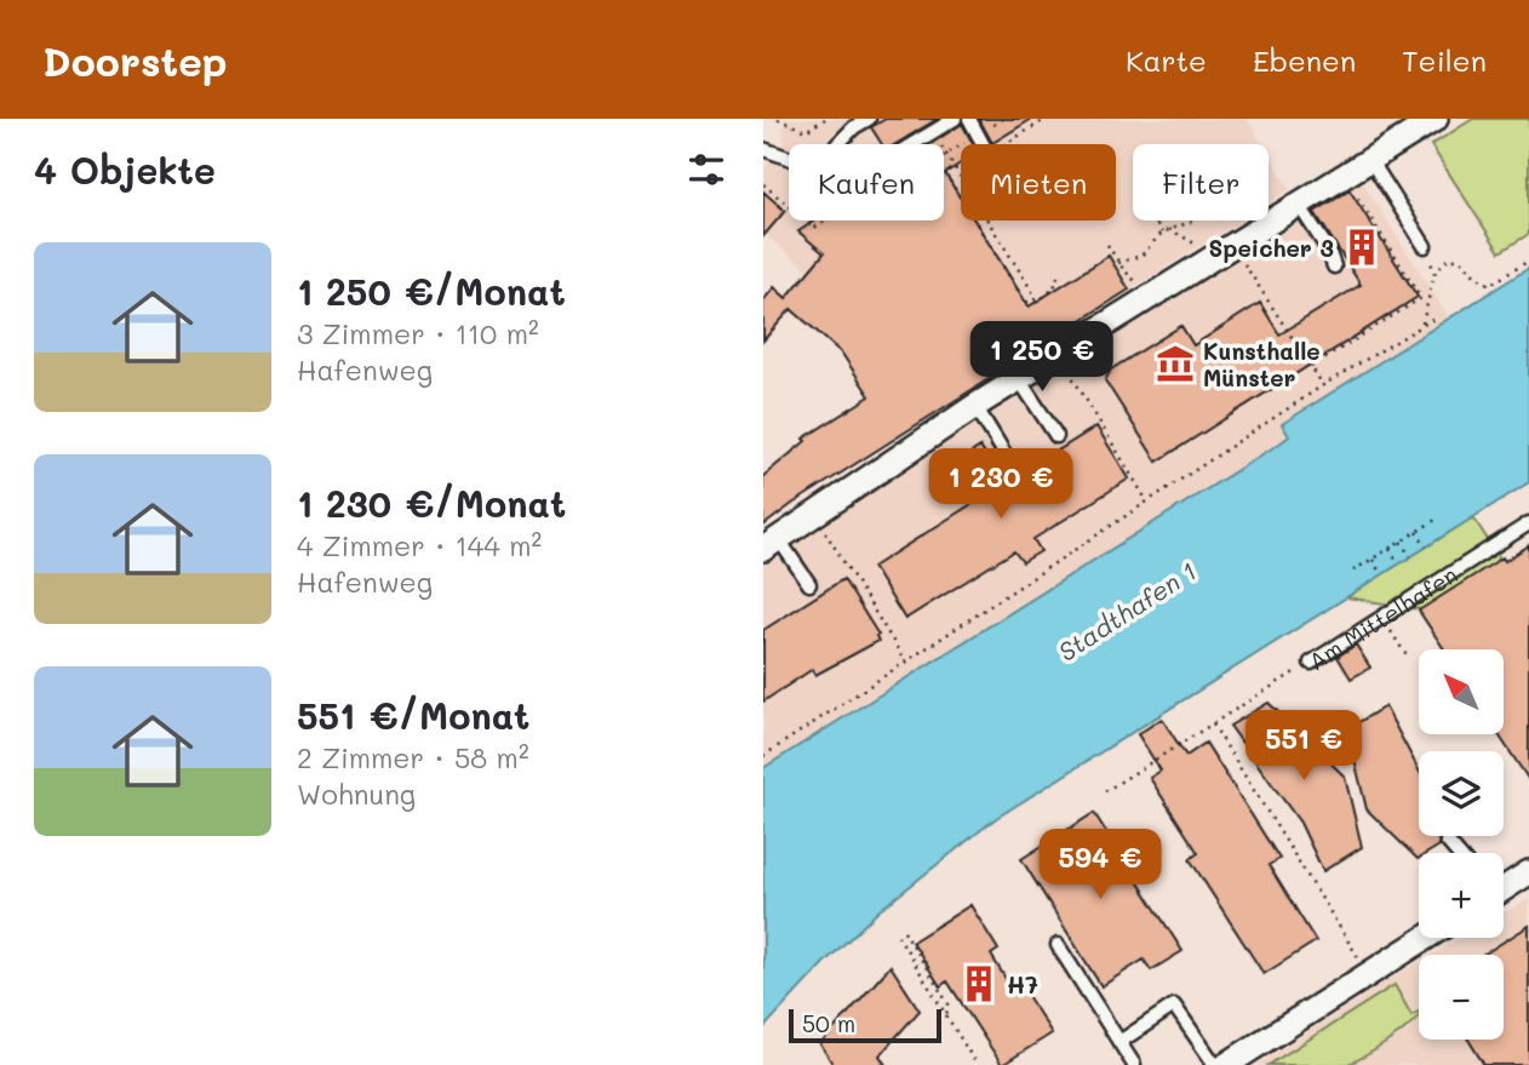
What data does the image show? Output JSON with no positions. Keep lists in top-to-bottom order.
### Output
{
  "streets": {
    "lane": ["Am Mittelhafen"]
  },
  "water": ["Stadthafen 1"],
  "places": {
    "building": ["Speicher 3", "H7"],
    "museum": ["Kunsthalle Münster"]
  },
  "scale_bar": "50 m",
  "north": "top left",
  "page": {
    "header": "Doorstep",
    "nav": ["Karte", "Ebenen", "Teilen"],
    "heading": "4 Objekte",
    "chip": ["Kaufen", "Mieten", "Filter"],
    "list": [
      {
        "name": "1 250 €/Monat",
        "note": "3 Zimmer · 110 m² · Hafenweg"
      },
      {
        "name": "1 230 €/Monat",
        "note": "4 Zimmer · 144 m² · Hafenweg"
      },
      {
        "name": "551 €/Monat",
        "note": "2 Zimmer · 58 m² · Wohnung"
      }
    ],
    "price": [
      "1 250 €",
      "1 230 €",
      "551 €",
      "594 €"
    ],
    "map_buttons": ["+", "−"],
    "scale": "50 m"
  }
}
